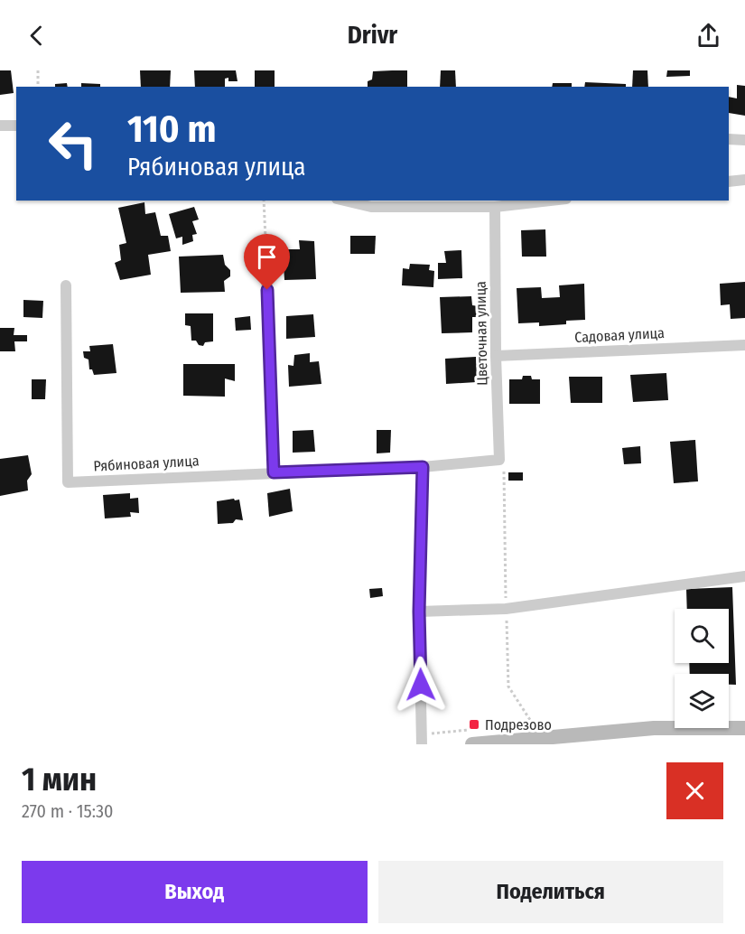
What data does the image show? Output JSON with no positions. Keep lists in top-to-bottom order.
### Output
{
  "streets": {
    "street": ["Цветочная улица", "Садовая улица", "Рябиновая улица"]
  },
  "crossings": [
    ["Цветочная улица", "Садовая улица"],
    ["Цветочная улица", "Рябиновая улица"]
  ],
  "places": {
    "transit": ["Подрезово"]
  },
  "page": {
    "header": "Drivr",
    "turn": ["110 m", "Рябиновая улица"],
    "heading": ["1 мин", "270 m · 15:30"],
    "buttons": ["Выход", "Поделиться"]
  }
}
